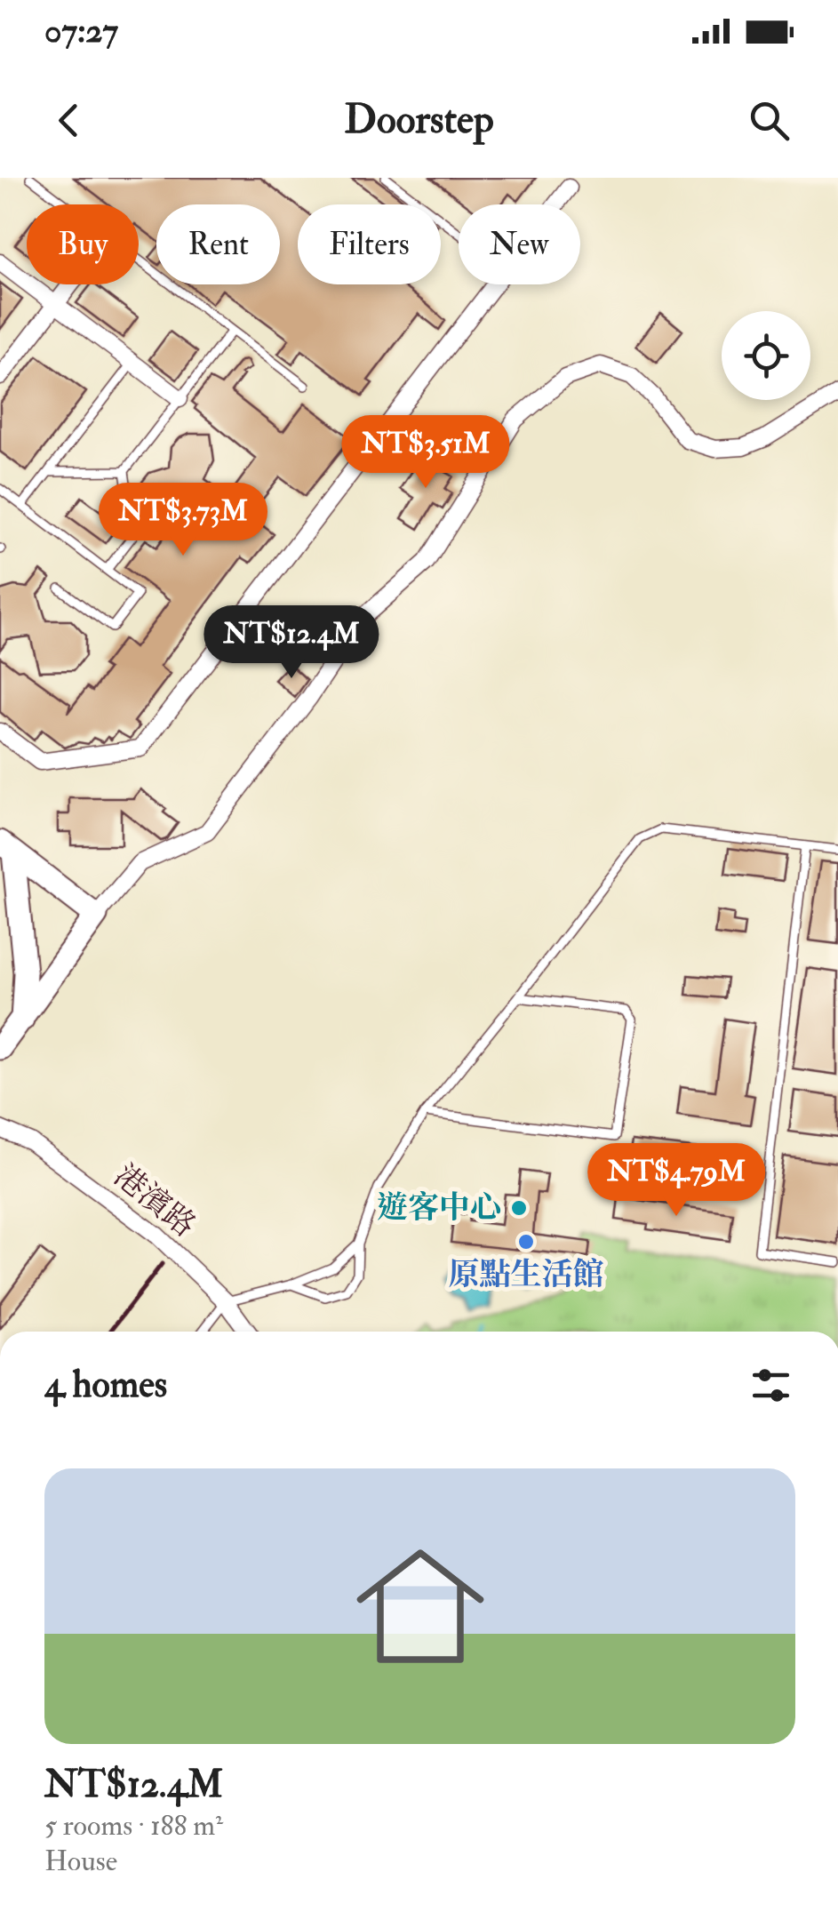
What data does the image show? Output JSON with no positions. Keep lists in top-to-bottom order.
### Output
{
  "streets": {
    "street": ["港濱路"]
  },
  "places": ["遊客中心", "原點生活館"],
  "page": {
    "status": "07:27",
    "header": "Doorstep",
    "chip": [
      "Buy",
      "Rent",
      "Filters",
      "New"
    ],
    "price": [
      "NT$3.51M",
      "NT$3.73M",
      "NT$12.4M",
      "NT$4.79M"
    ],
    "heading": "4 homes",
    "list": [
      {
        "name": "NT$12.4M",
        "note": "5 rooms · 188 m² · House"
      }
    ]
  }
}
